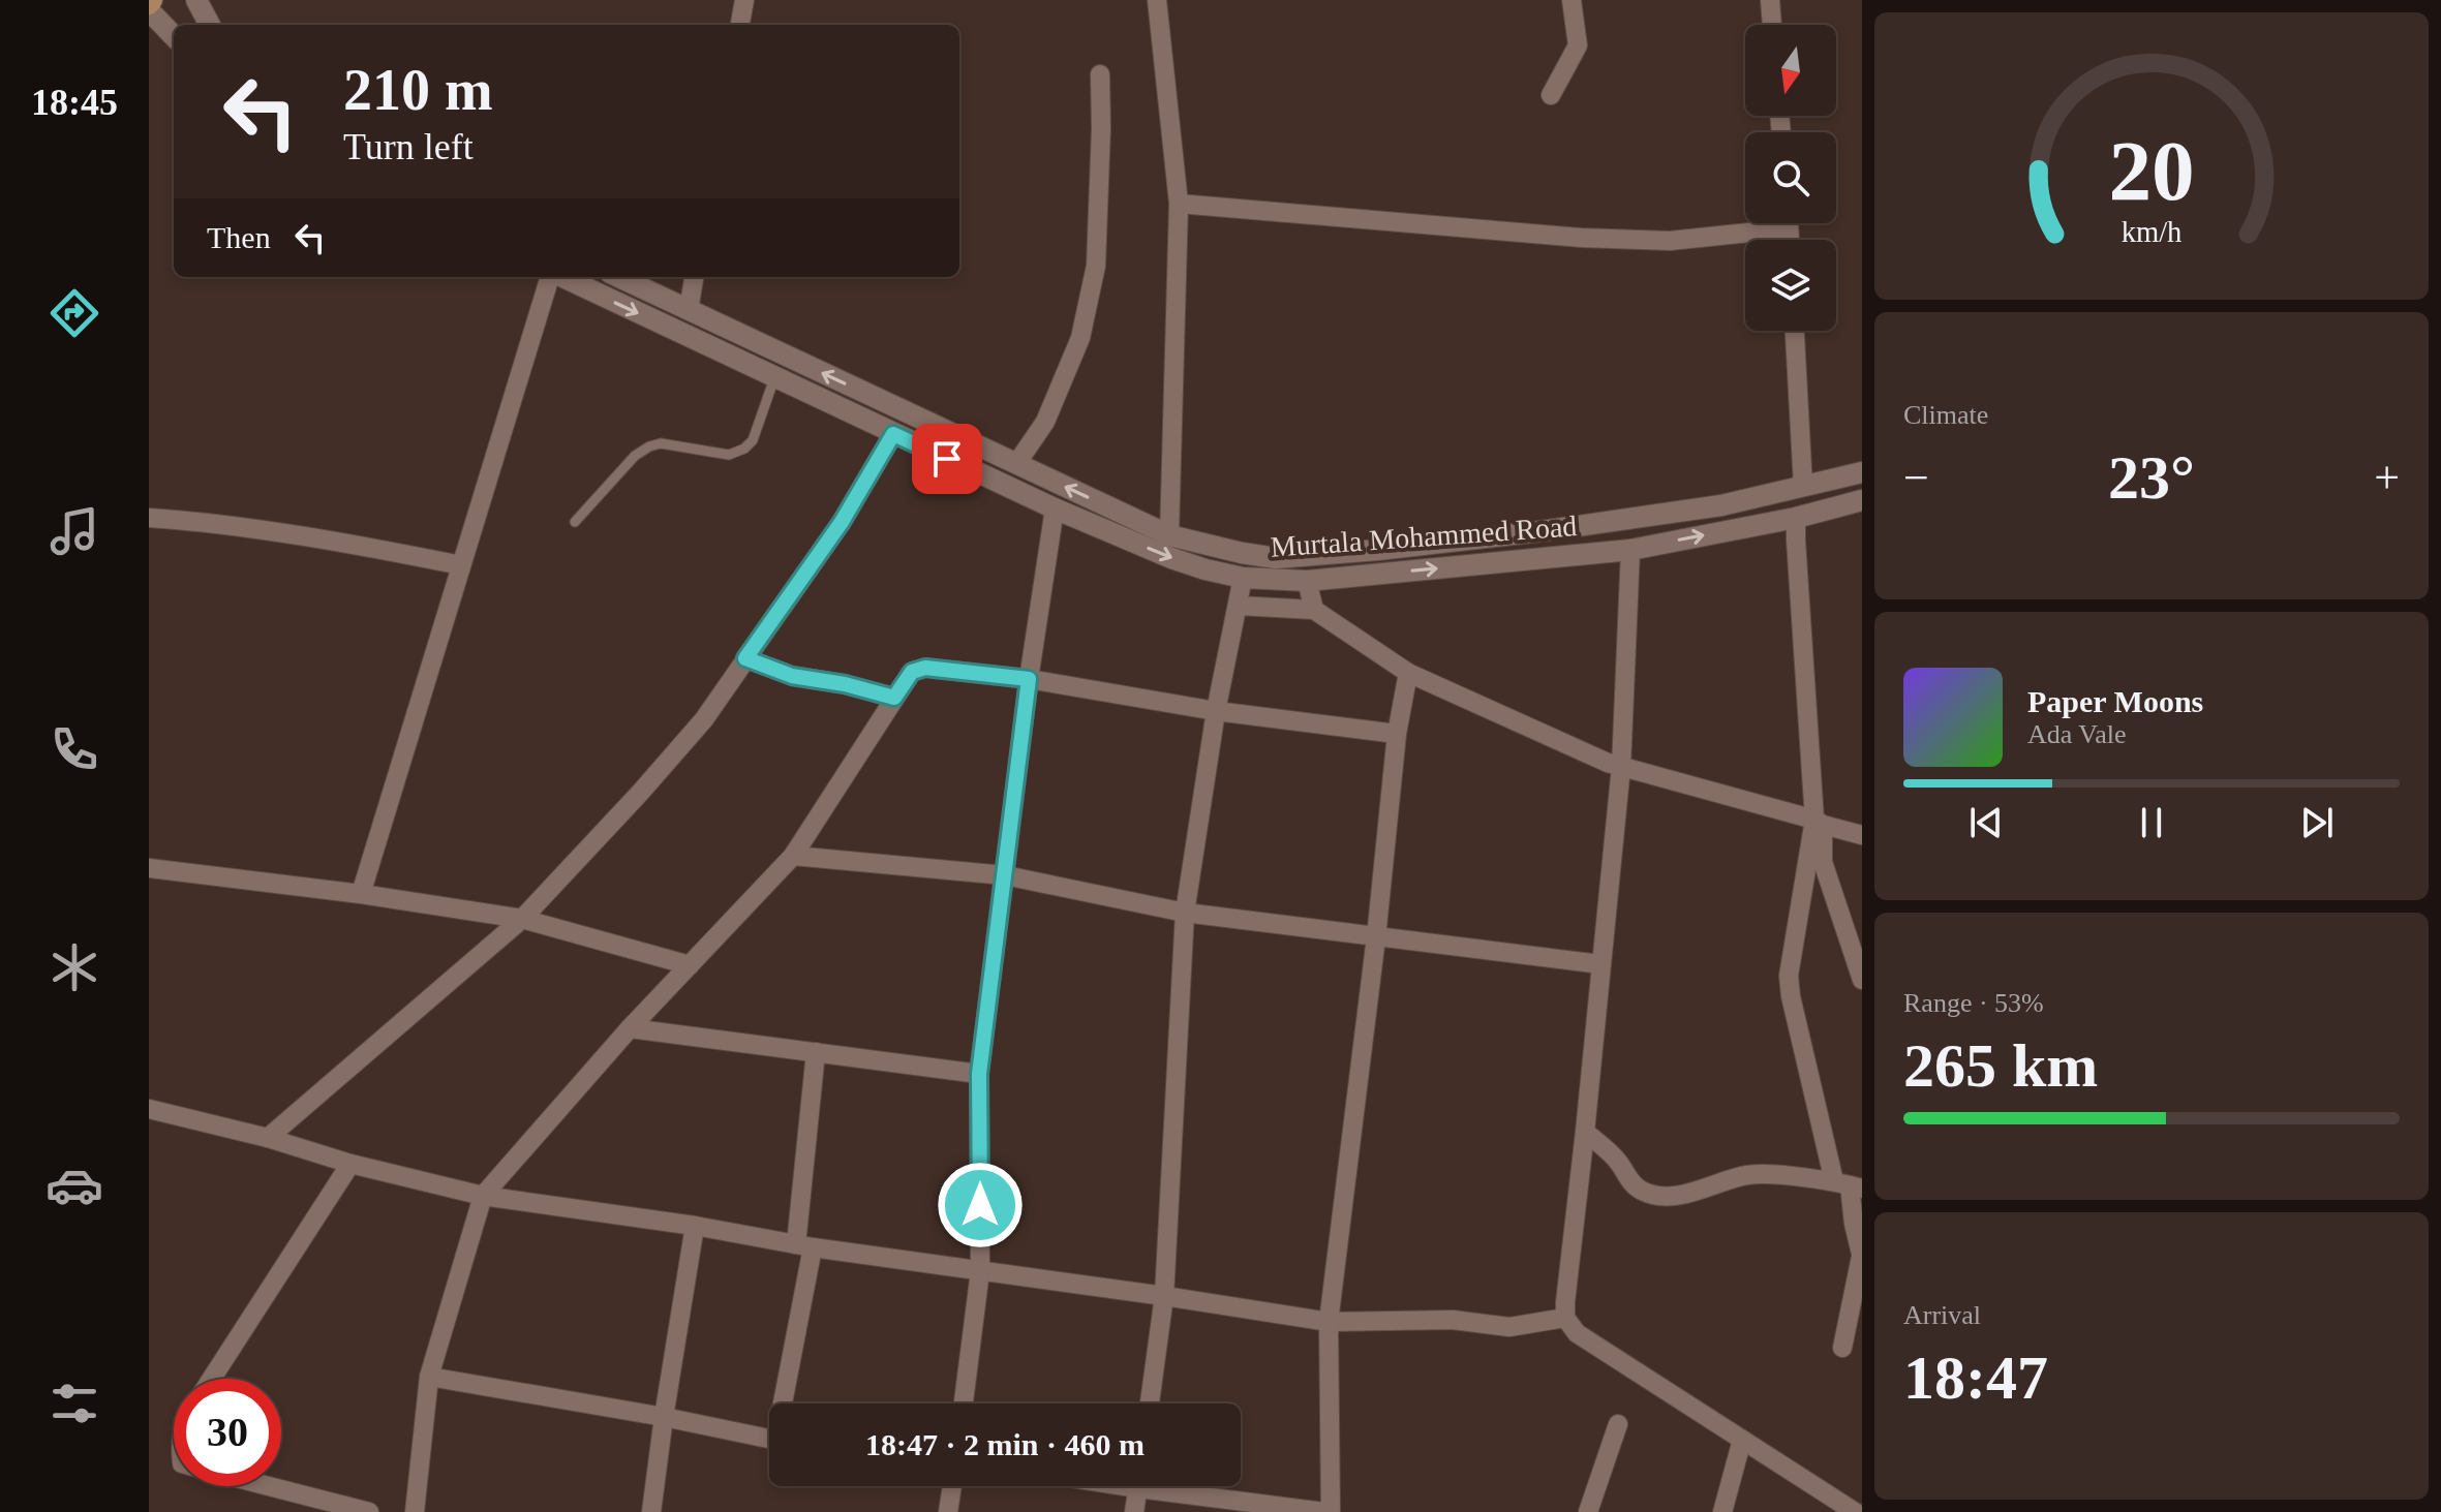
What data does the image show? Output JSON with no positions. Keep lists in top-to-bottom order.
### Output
{
  "streets": {
    "main road": ["Murtala Mohammed Road"]
  },
  "north": "bottom",
  "page": {
    "tabs": "18:45",
    "turn": ["210 m", "Turn left"],
    "then": "Then",
    "tile": [
      "Climate",
      ["Range · 53%", "265 km"],
      ["Arrival", "18:47"]
    ],
    "heat": ["−", "23°", "+"],
    "song": ["Paper Moons", "Ada Vale"],
    "limit": "30",
    "trip": "18:47 · 2 min · 460 m",
    "gauge": ["20", "km/h"]
  }
}
